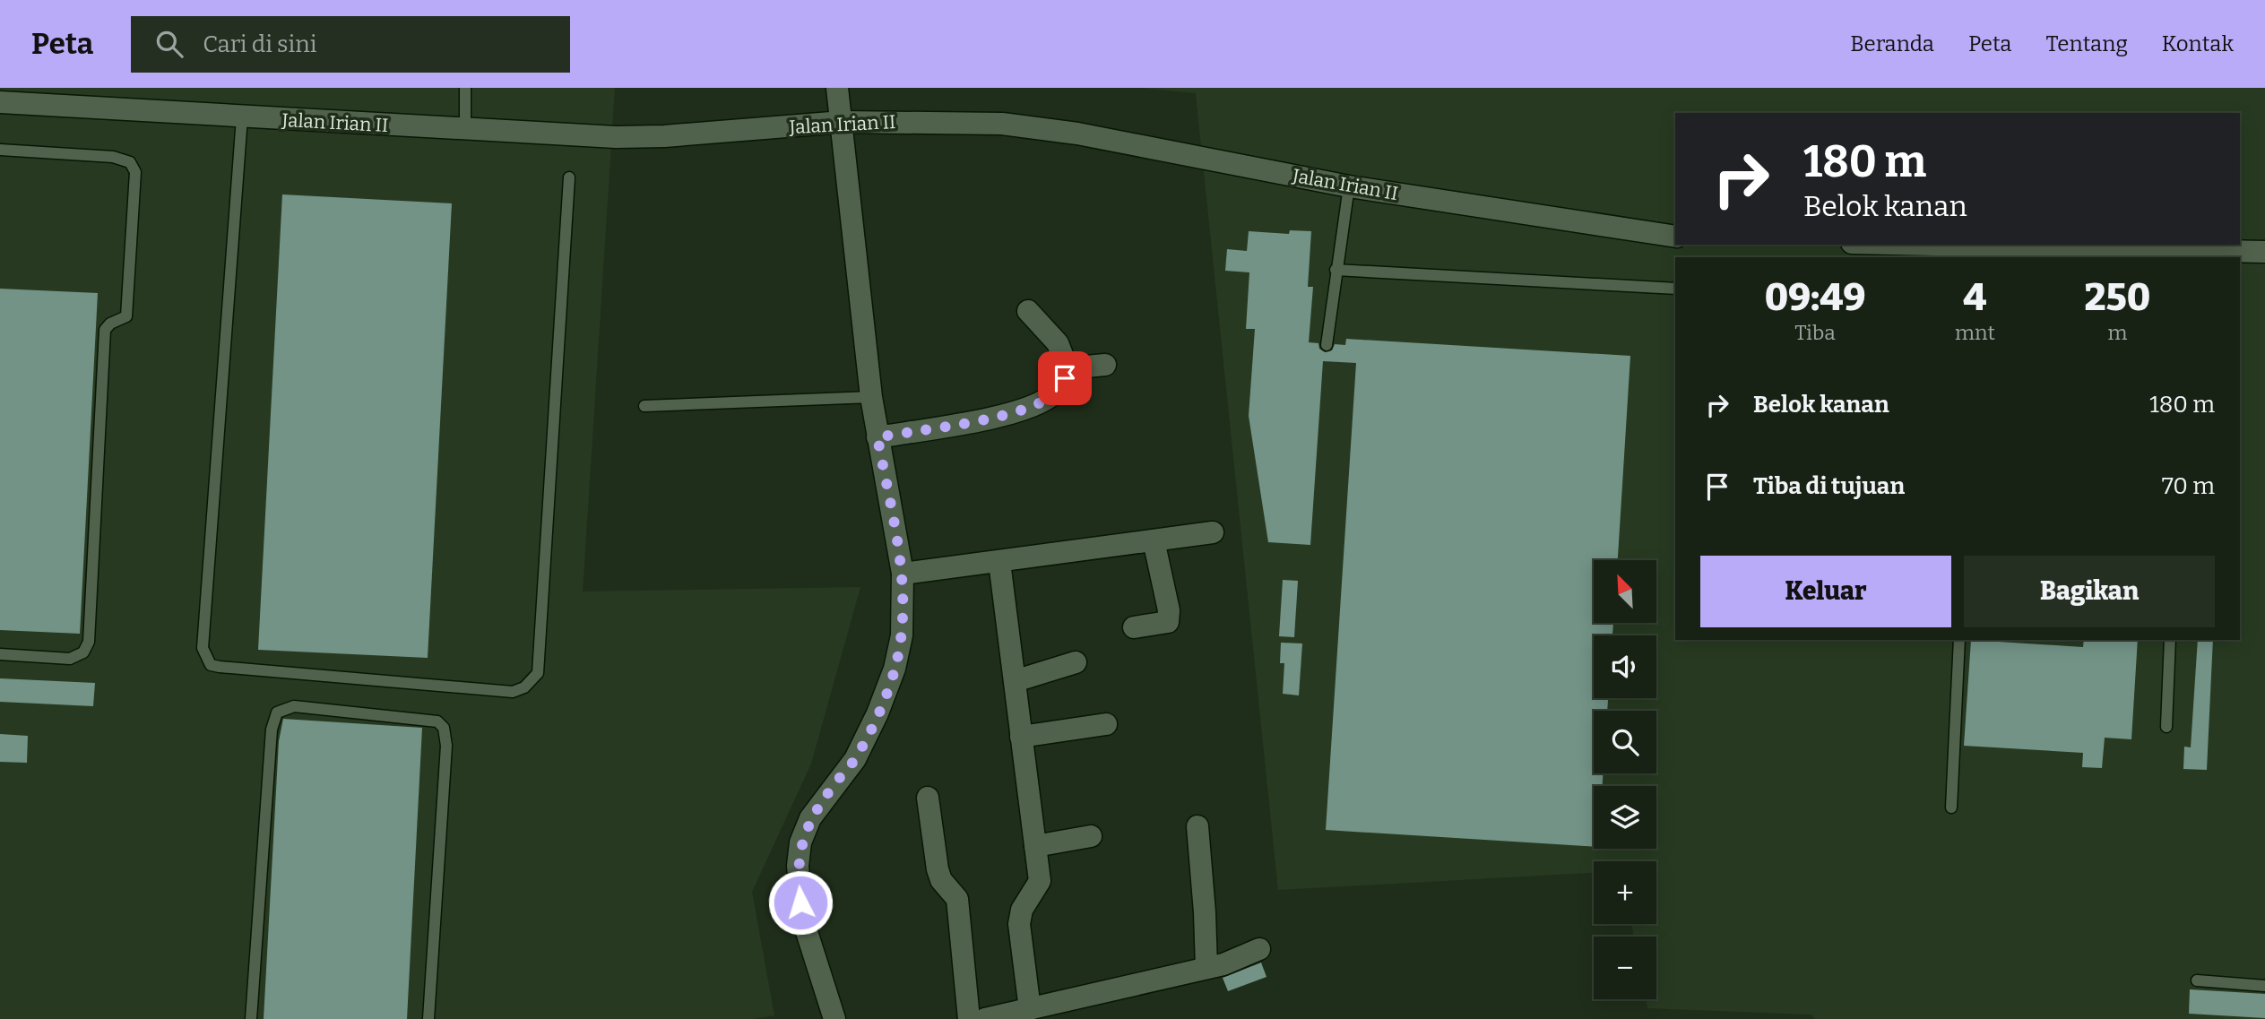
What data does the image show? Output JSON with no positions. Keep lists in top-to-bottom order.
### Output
{
  "streets": {
    "street": ["Jalan Irian II"]
  },
  "north": "top left",
  "page": {
    "header": "Peta",
    "search": "Cari di sini",
    "nav": [
      "Beranda",
      "Peta",
      "Tentang",
      "Kontak"
    ],
    "turn": ["180 m", "Belok kanan"],
    "eta": [
      "09:49",
      "Tiba",
      "4",
      "mnt",
      "250",
      "m"
    ],
    "list": [
      {
        "name": "Belok kanan",
        "value": "180 m"
      },
      {
        "name": "Tiba di tujuan",
        "value": "70 m"
      }
    ],
    "buttons": ["Keluar", "Bagikan"],
    "map_buttons": ["+", "−"]
  }
}
